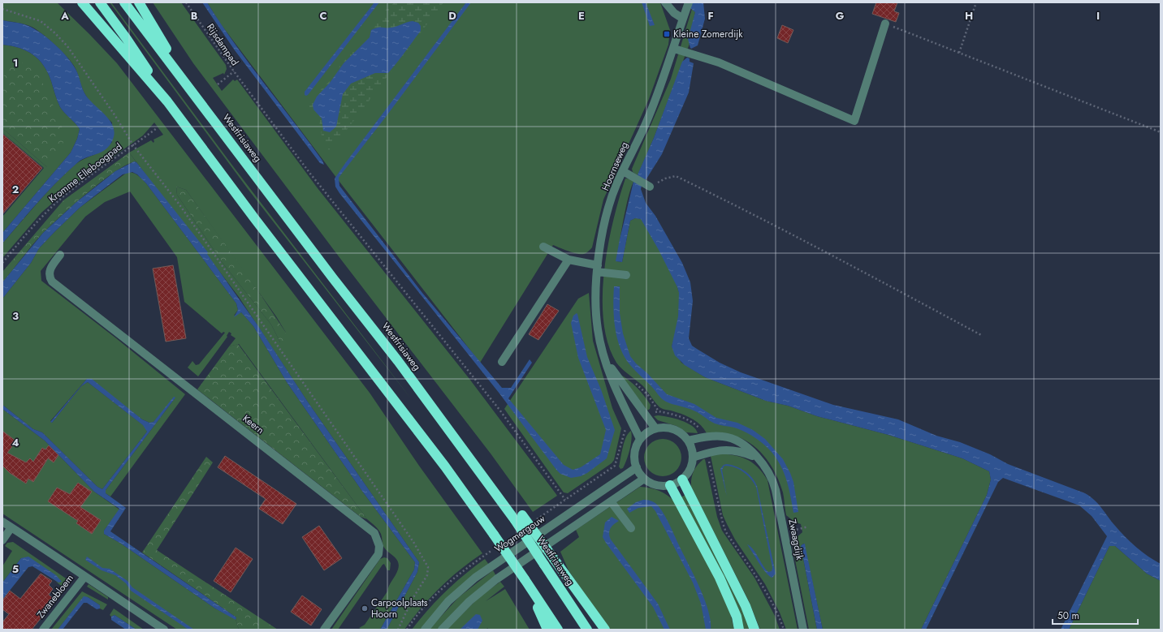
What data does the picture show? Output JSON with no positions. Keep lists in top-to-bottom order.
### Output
{
  "streets": {
    "highway": ["Westfrisiaweg"],
    "street": [
      "Hoornseweg",
      "Keern",
      "Wogmergouw",
      "Zwaagdijk",
      "Zwanebloem"
    ],
    "path": ["Rijsdampad", "Kromme Elleboogpad"]
  },
  "crossings": [
    ["Hoornseweg", "Wogmergouw"],
    ["Hoornseweg", "Zwaagdijk"],
    ["Wogmergouw", "Zwaagdijk"]
  ],
  "places": {
    "transit": ["Kleine Zomerdijk"],
    "other": ["Carpoolplaats Hoorn"]
  },
  "scale_bar": "50 m",
  "grid": {
    "columns": [
      "A",
      "B",
      "C",
      "D",
      "E",
      "F",
      "G",
      "H",
      "I"
    ],
    "rows": [
      "1",
      "2",
      "3",
      "4",
      "5"
    ]
  }
}
